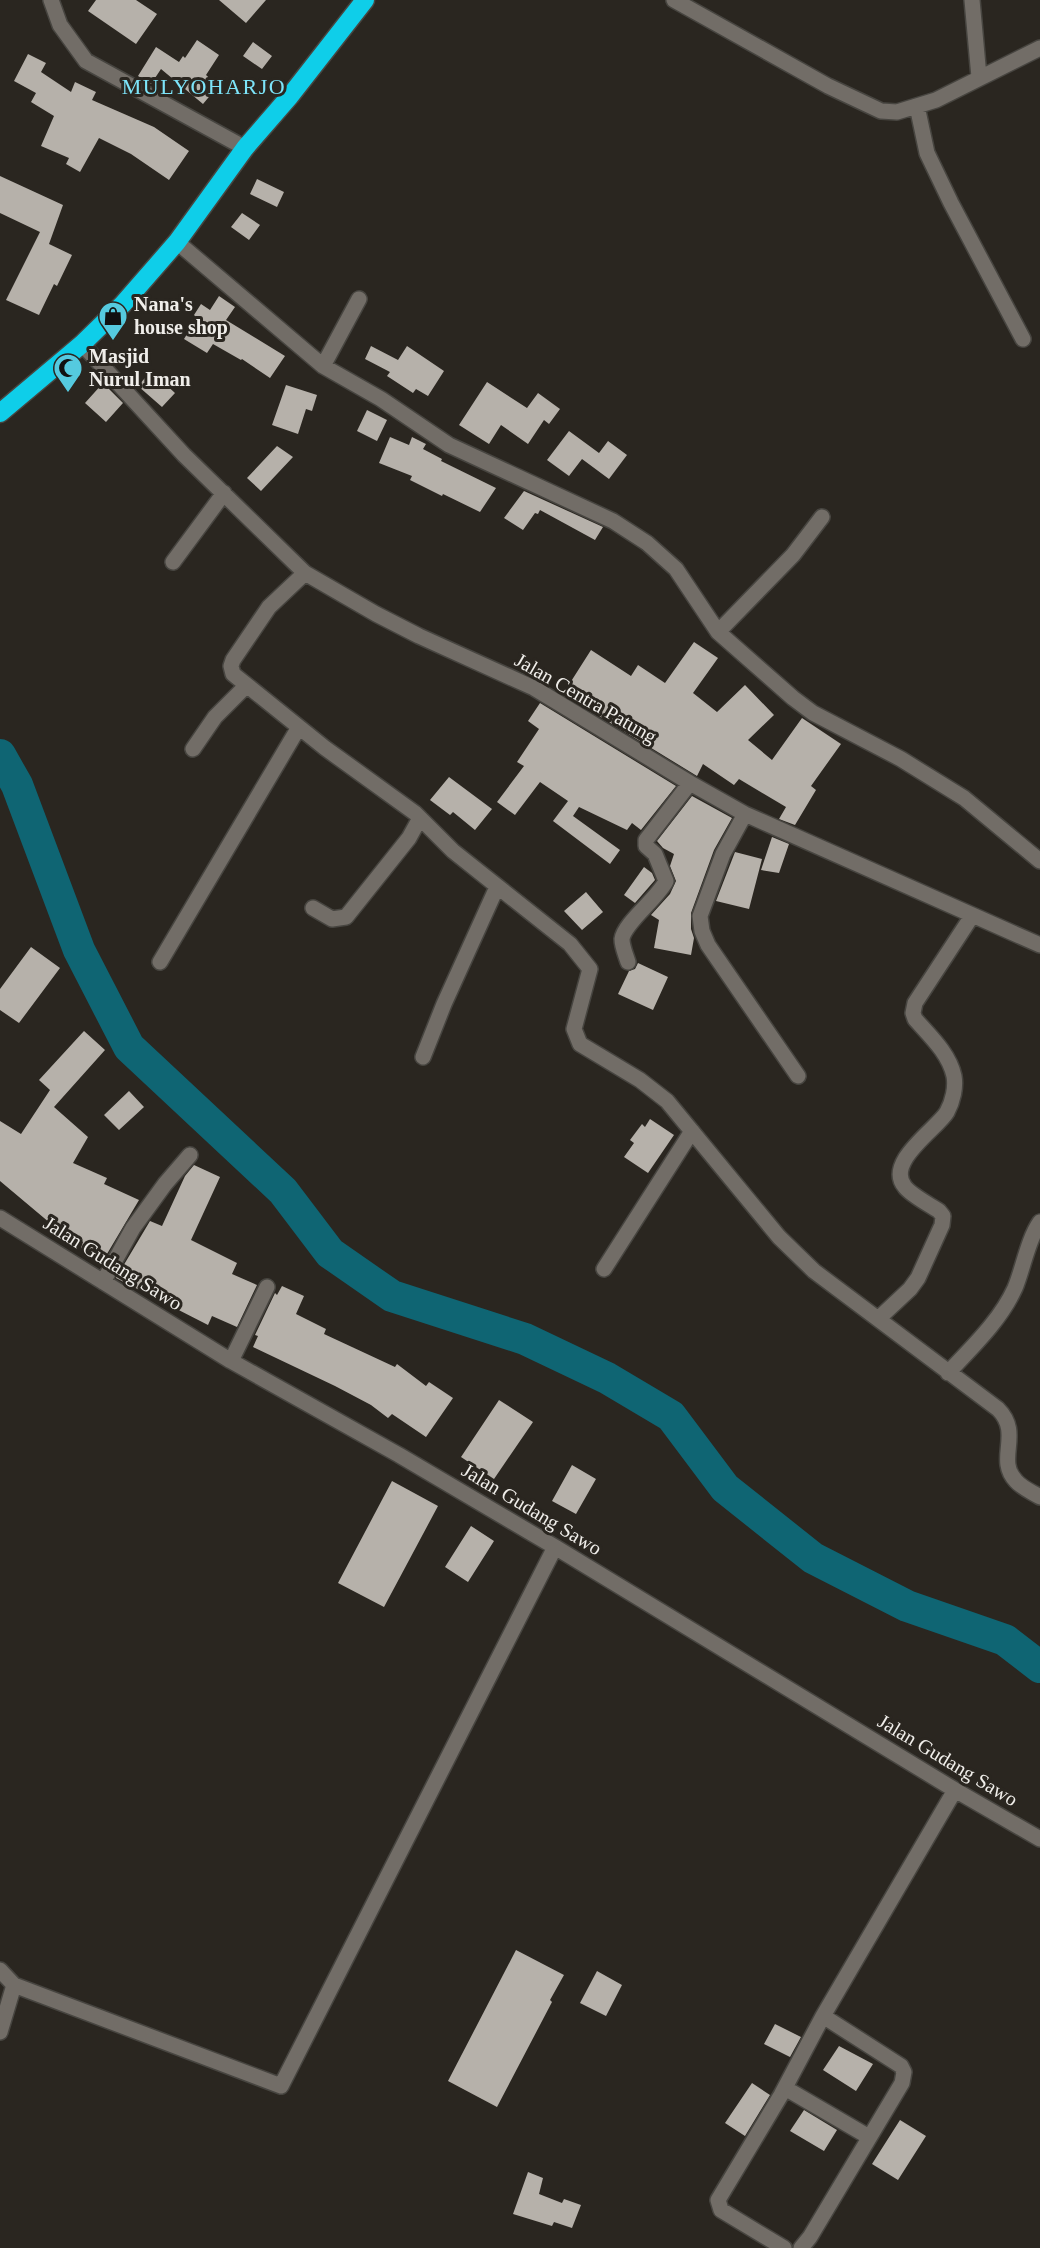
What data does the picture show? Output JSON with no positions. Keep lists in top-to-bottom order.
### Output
{
  "streets": {
    "street": ["Jalan Centra Patung", "Jalan Gudang Sawo"]
  },
  "districts": ["MULYOHARJO"],
  "places": {
    "shop": ["Nana's house shop"],
    "mosque": ["Masjid Nurul Iman"]
  }
}
